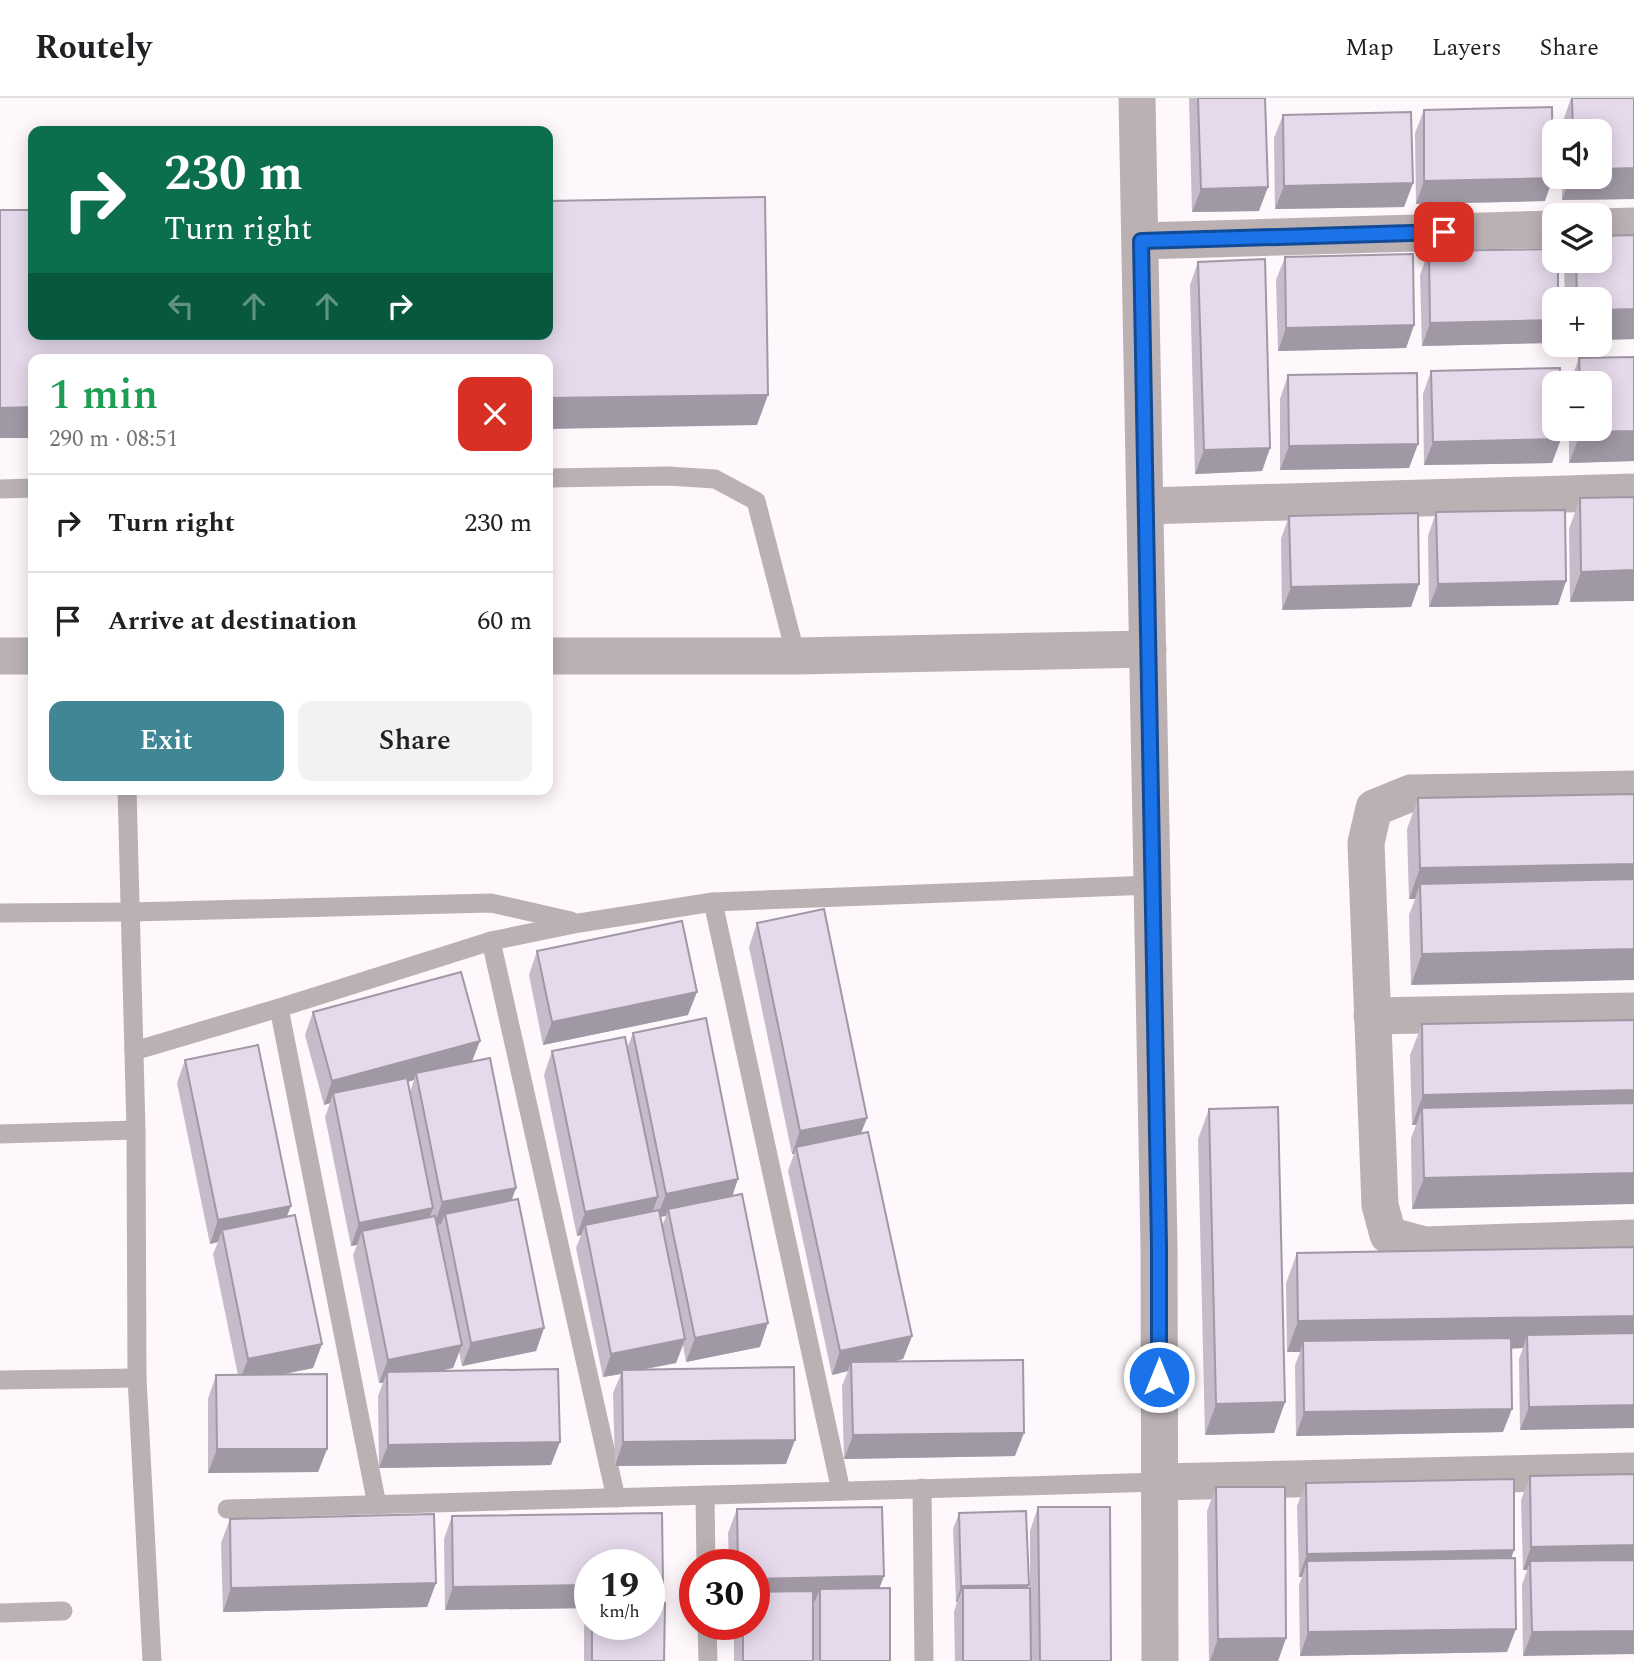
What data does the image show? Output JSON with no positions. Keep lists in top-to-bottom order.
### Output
{
  "page": {
    "header": "Routely",
    "nav": ["Map", "Layers", "Share"],
    "map_buttons": ["+", "−"],
    "turn": ["230 m", "Turn right"],
    "heading": ["1 min", "290 m · 08:51"],
    "list": [
      {
        "name": "Turn right",
        "value": "230 m"
      },
      {
        "name": "Arrive at destination",
        "value": "60 m"
      }
    ],
    "buttons": ["Exit", "Share"],
    "speed": "19 km/h",
    "limit": "30"
  }
}
